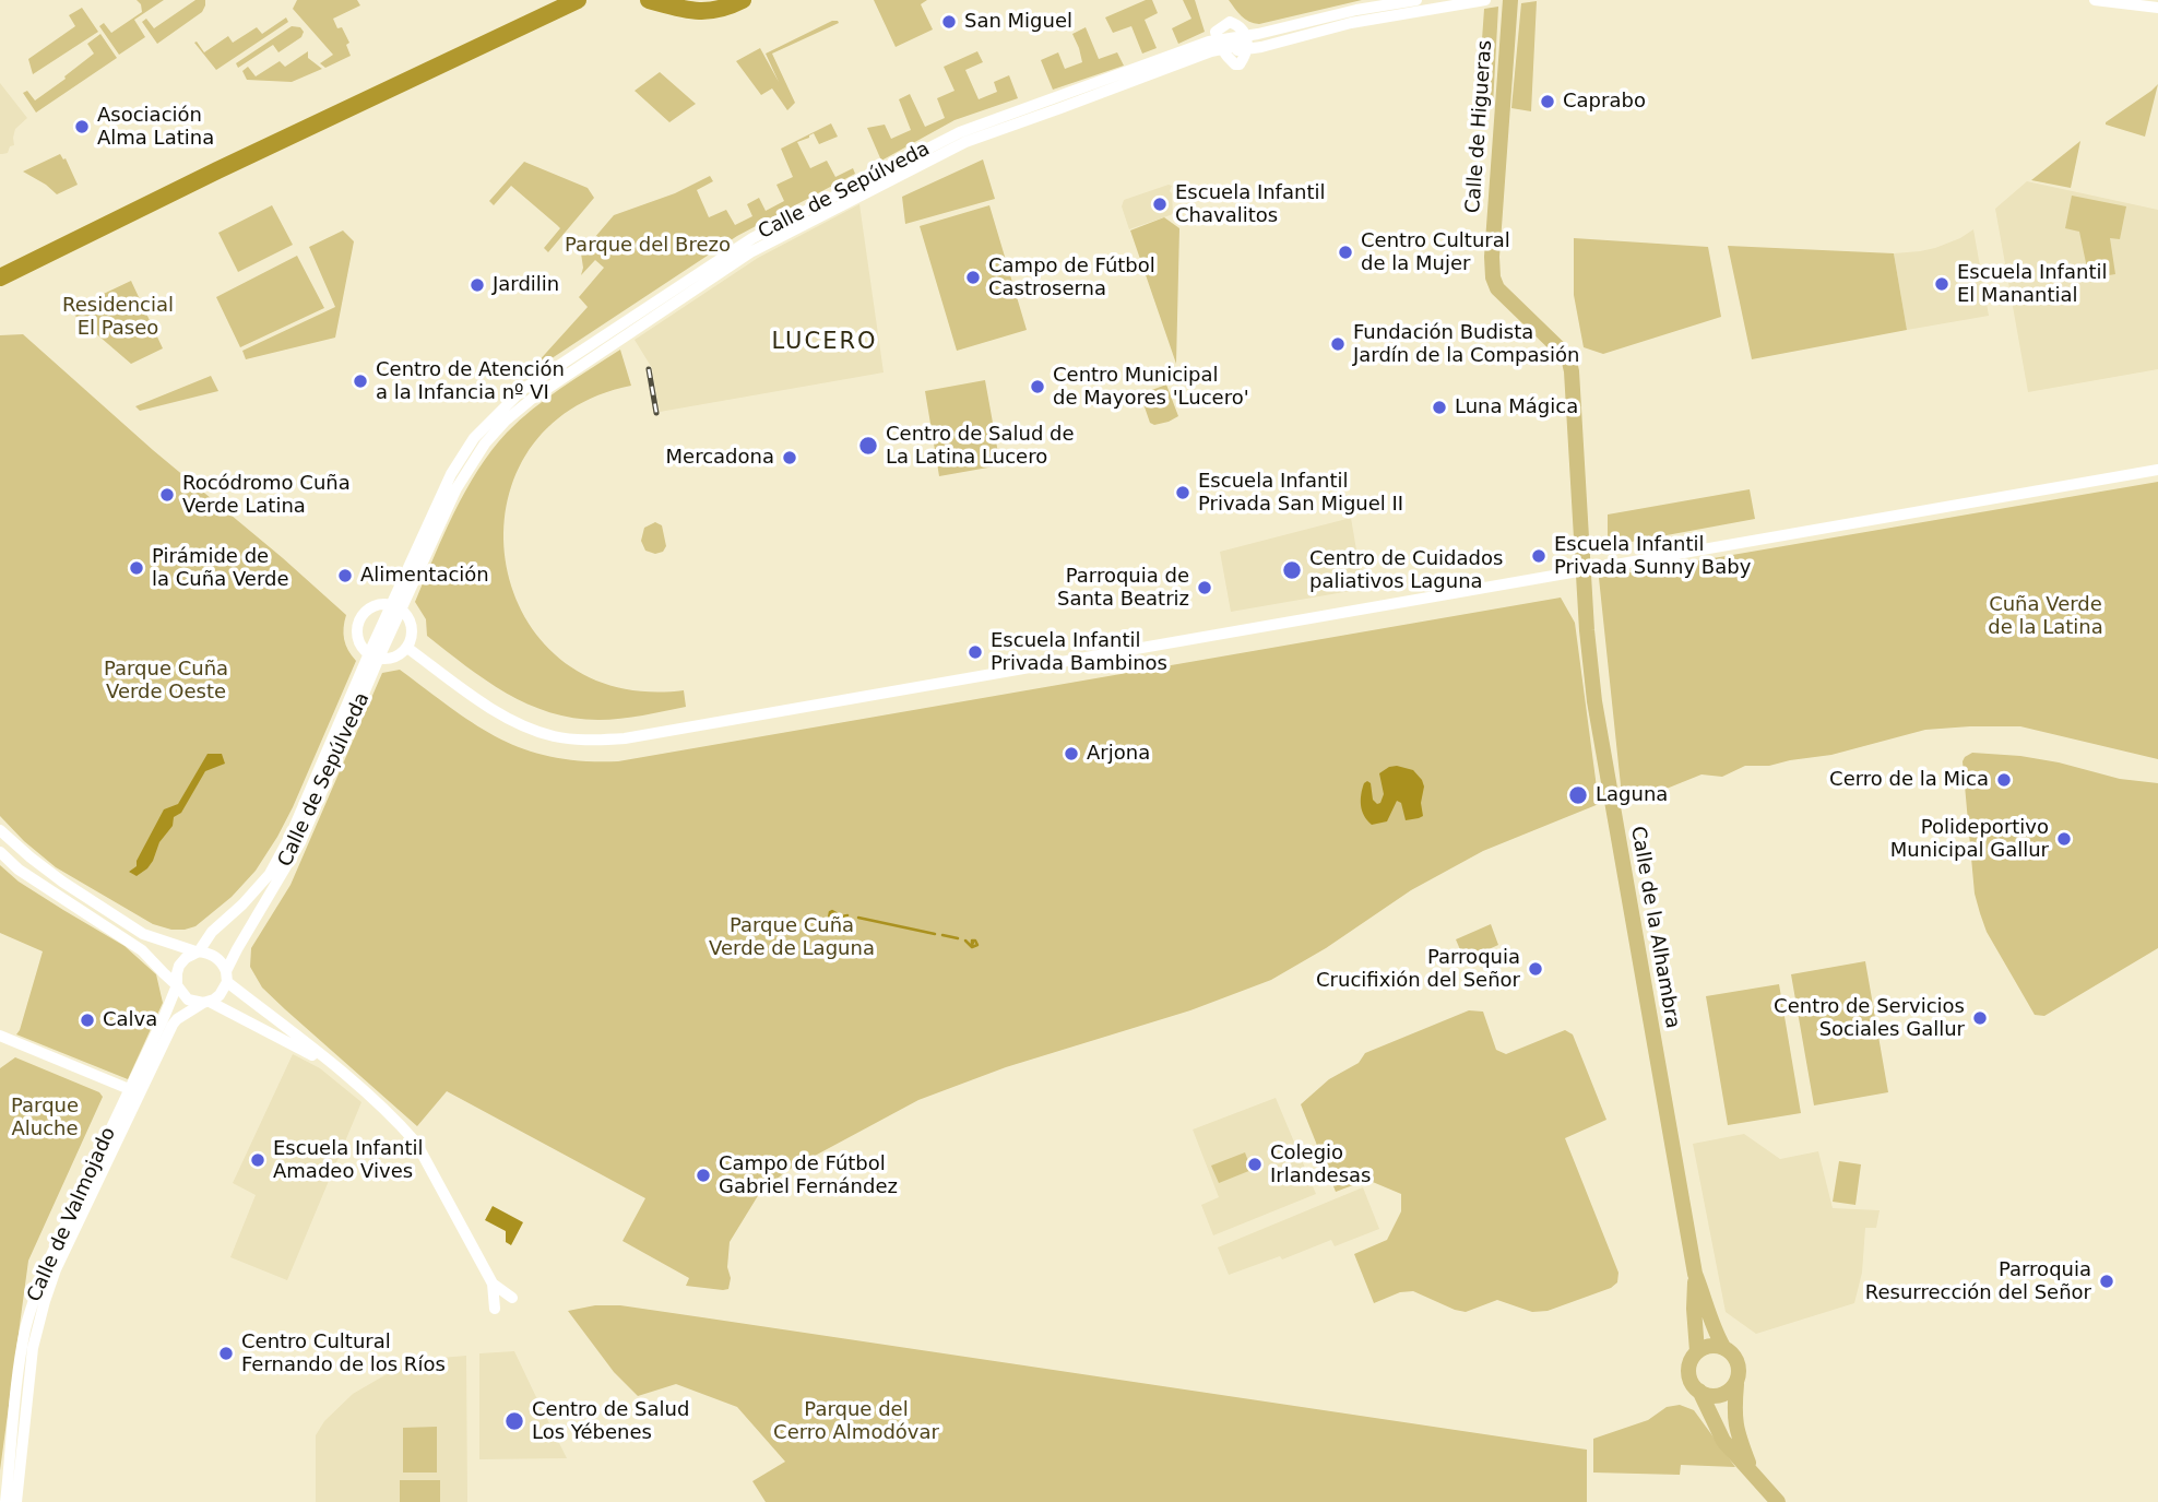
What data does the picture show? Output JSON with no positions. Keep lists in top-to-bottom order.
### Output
{
  "streets": {
    "main road": ["Calle de Higueras", "Calle de la Alhambra"],
    "street": ["Calle de Sepúlveda", "Calle de Valmojado"]
  },
  "crossings": [
    ["Calle de Higueras", "Calle de la Alhambra"],
    ["Calle de Sepúlveda", "Calle de Valmojado"]
  ],
  "districts": ["LUCERO"],
  "parks": [
    "Parque del Brezo",
    "Residencial El Paseo",
    "Cuña Verde de la Latina",
    "Parque Cuña Verde Oeste",
    "Parque Cuña Verde de Laguna",
    "Parque Aluche",
    "Parque del Cerro Almodóvar"
  ],
  "places": [
    "San Miguel",
    "Caprabo",
    "Asociación Alma Latina",
    "Escuela Infantil Chavalitos",
    "Centro Cultural de la Mujer",
    "Campo de Fútbol Castroserna",
    "Escuela Infantil El Manantial",
    "Jardilin",
    "Fundación Budista Jardín de la Compasión",
    "Centro de Atención a la Infancia nº VI",
    "Centro Municipal de Mayores 'Lucero'",
    "Luna Mágica",
    "Centro de Salud de La Latina Lucero",
    "Mercadona",
    "Escuela Infantil Privada San Miguel II",
    "Rocódromo Cuña Verde Latina",
    "Escuela Infantil Privada Sunny Baby",
    "Pirámide de la Cuña Verde",
    "Centro de Cuidados paliativos Laguna",
    "Alimentación",
    "Parroquia de Santa Beatriz",
    "Escuela Infantil Privada Bambinos",
    "Arjona",
    "Cerro de la Mica",
    "Laguna",
    "Polideportivo Municipal Gallur",
    "Parroquia Crucifixión del Señor",
    "Centro de Servicios Sociales Gallur",
    "Calva",
    "Escuela Infantil Amadeo Vives",
    "Colegio Irlandesas",
    "Campo de Fútbol Gabriel Fernández",
    "Parroquia Resurrección del Señor",
    "Centro Cultural Fernando de los Ríos",
    "Centro de Salud Los Yébenes"
  ]
}
